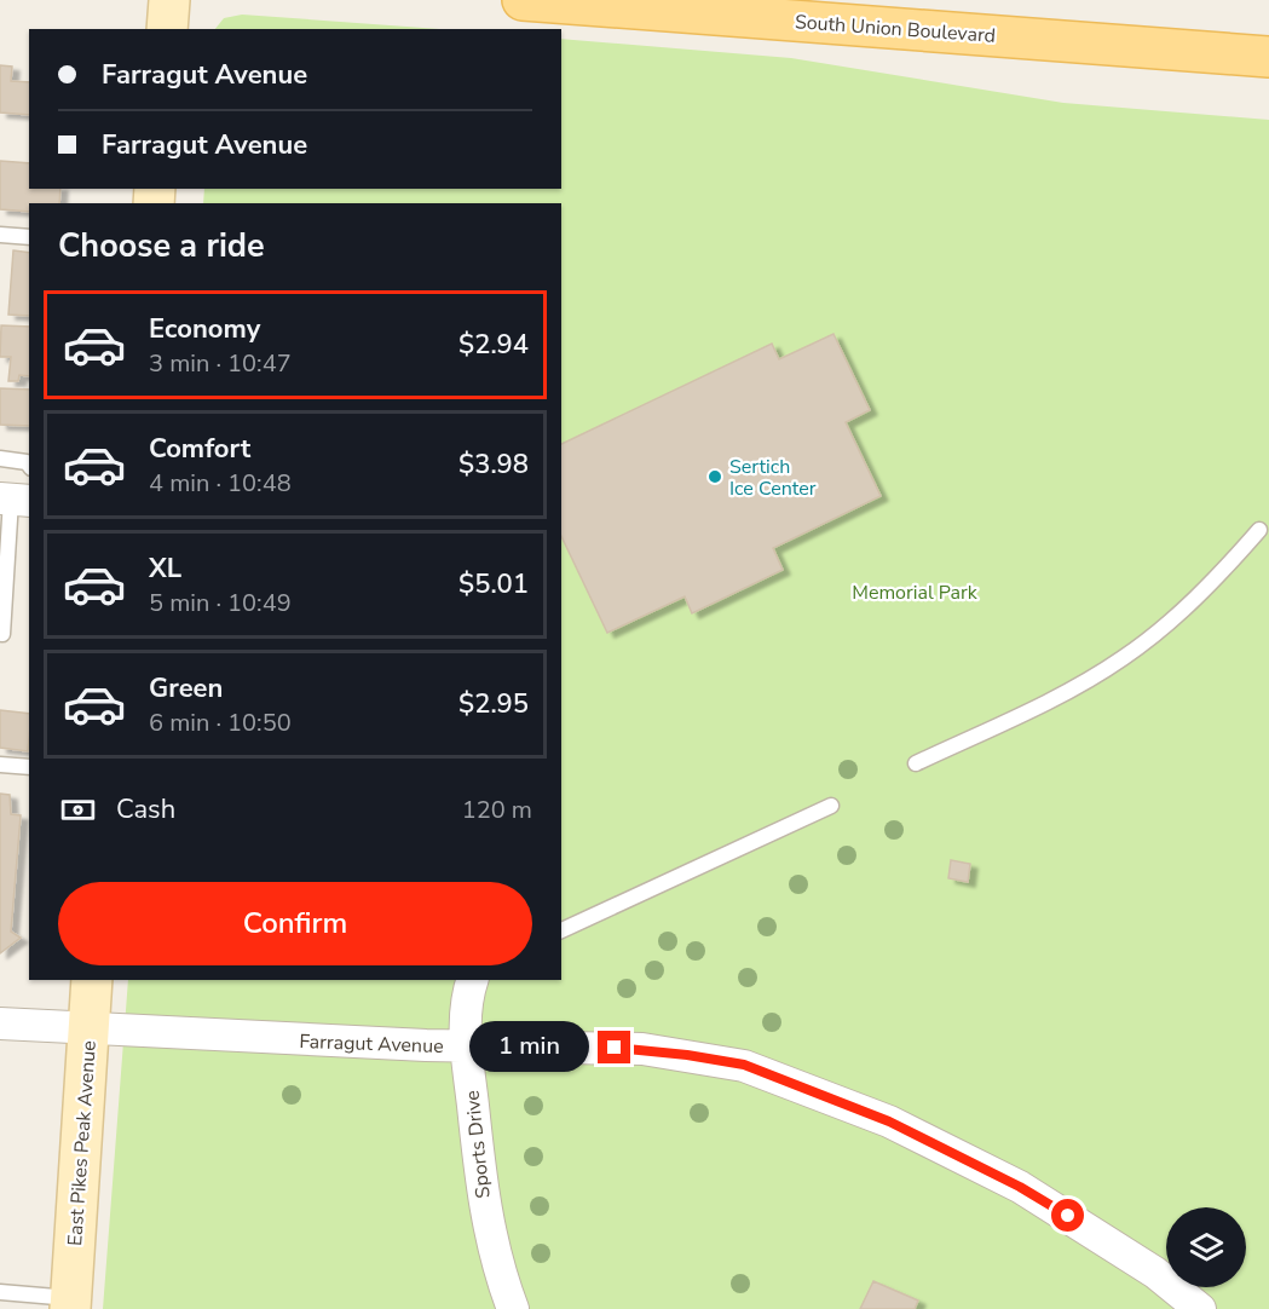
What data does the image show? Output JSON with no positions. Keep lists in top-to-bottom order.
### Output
{
  "streets": {
    "main road": ["South Union Boulevard", "East Pikes Peak Avenue"],
    "street": ["Farragut Avenue", "Sports Drive"]
  },
  "crossings": [
    ["Farragut Avenue", "East Pikes Peak Avenue"],
    ["Farragut Avenue", "Sports Drive"]
  ],
  "parks": ["Memorial Park"],
  "places": ["Sertich Ice Center"],
  "page": {
    "banner": ["Farragut Avenue", "Farragut Avenue"],
    "heading": "Choose a ride",
    "list": [
      {
        "name": "Economy",
        "note": "3 min · 10:47",
        "value": "$2.94"
      },
      {
        "name": "Comfort",
        "note": "4 min · 10:48",
        "value": "$3.98"
      },
      {
        "name": "XL",
        "note": "5 min · 10:49",
        "value": "$5.01"
      },
      {
        "name": "Green",
        "note": "6 min · 10:50",
        "value": "$2.95"
      }
    ],
    "pay": ["Cash", "120 m"],
    "buttons": "Confirm",
    "bubble": "1 min"
  }
}
